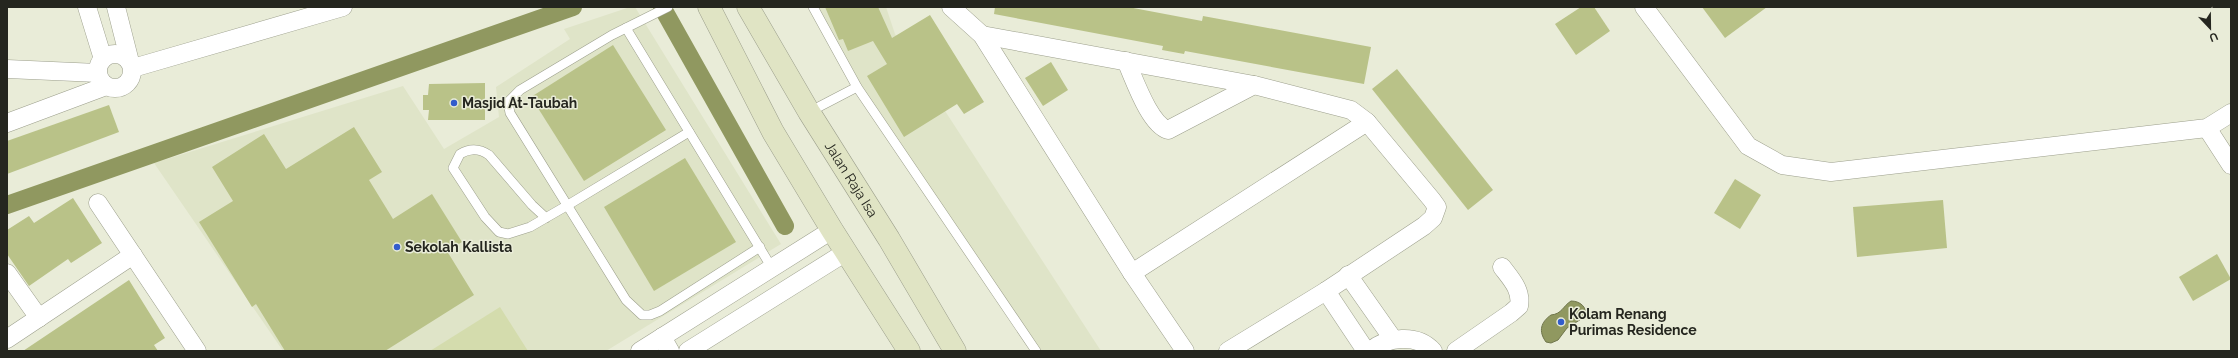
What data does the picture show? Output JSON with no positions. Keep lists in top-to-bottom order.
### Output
{
  "streets": {
    "main road": ["Jalan Raja Isa"]
  },
  "places": ["Masjid At-Taubah", "Sekolah Kallista", "Kolam Renang Purimas Residence"],
  "north": "bottom"
}
